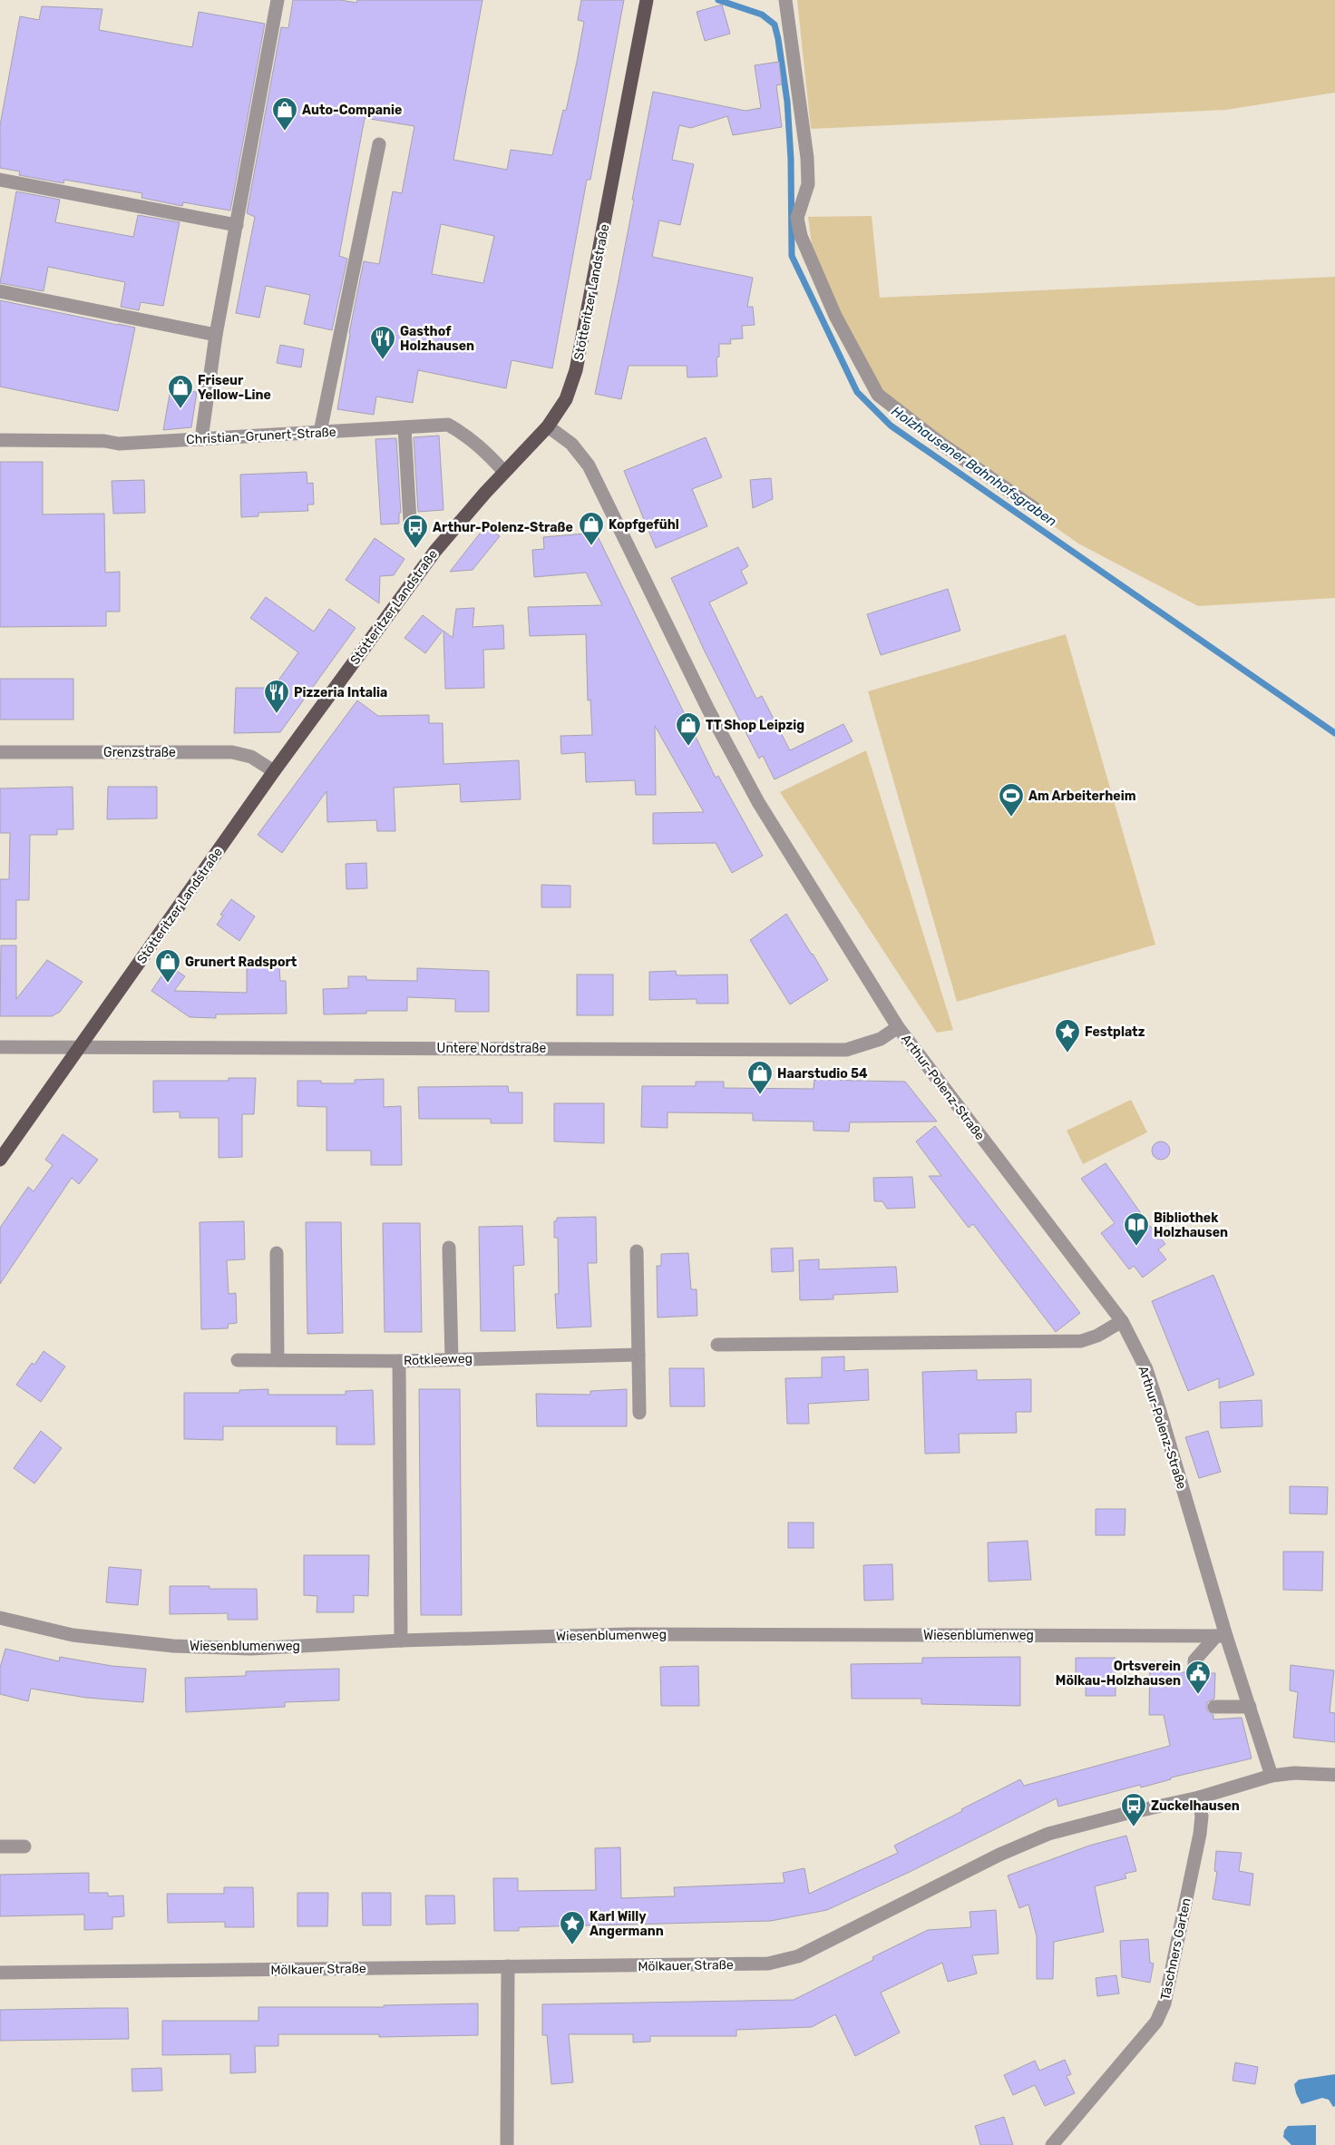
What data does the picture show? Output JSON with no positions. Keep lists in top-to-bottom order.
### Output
{
  "streets": {
    "main road": ["Stötteritzer Landstraße"],
    "street": [
      "Christian-Grunert-Straße",
      "Grenzstraße",
      "Untere Nordstraße",
      "Arthur-Polenz-Straße",
      "Rotkleeweg",
      "Wiesenblumenweg",
      "Täschners Garten",
      "Mölkauer Straße"
    ]
  },
  "crossings": [
    ["Stötteritzer Landstraße", "Christian-Grunert-Straße"],
    ["Stötteritzer Landstraße", "Grenzstraße"],
    ["Stötteritzer Landstraße", "Untere Nordstraße"],
    ["Stötteritzer Landstraße", "Arthur-Polenz-Straße"],
    ["Untere Nordstraße", "Arthur-Polenz-Straße"],
    ["Arthur-Polenz-Straße", "Wiesenblumenweg"],
    ["Arthur-Polenz-Straße", "Mölkauer Straße"],
    ["Täschners Garten", "Mölkauer Straße"]
  ],
  "water": ["Holzhausener Bahnhofsgraben"],
  "places": {
    "shop": [
      "Auto-Companie",
      "Friseur Yellow-Line",
      "Kopfgefühl",
      "TT Shop Leipzig",
      "Grunert Radsport",
      "Haarstudio 54"
    ],
    "restaurant": ["Gasthof Holzhausen", "Pizzeria Intalia"],
    "bus stop": ["Arthur-Polenz-Straße", "Zuckelhausen"],
    "sports": ["Am Arbeiterheim"],
    "place": ["Festplatz", "Karl Willy Angermann"],
    "library": ["Bibliothek Holzhausen"],
    "public building": ["Ortsverein Mölkau-Holzhausen"]
  }
}
